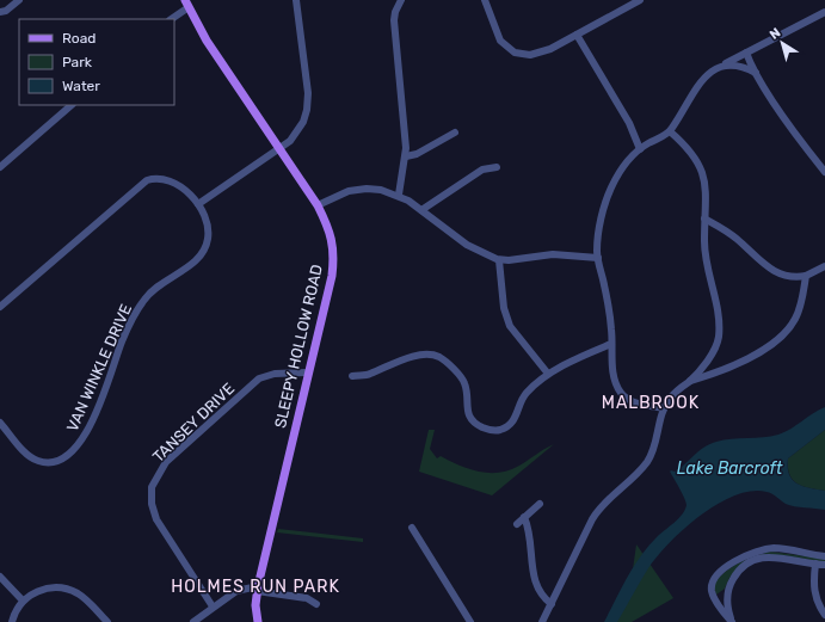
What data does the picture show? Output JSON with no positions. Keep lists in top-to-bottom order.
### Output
{
  "streets": {
    "main road": ["SLEEPY HOLLOW ROAD"],
    "street": ["VAN WINKLE DRIVE", "TANSEY DRIVE"]
  },
  "crossings": [
    ["SLEEPY HOLLOW ROAD", "TANSEY DRIVE"]
  ],
  "districts": ["MALBROOK", "HOLMES RUN PARK"],
  "water": ["Lake Barcroft"],
  "legend": ["Road", "Park", "Water"],
  "north": "top left"
}
